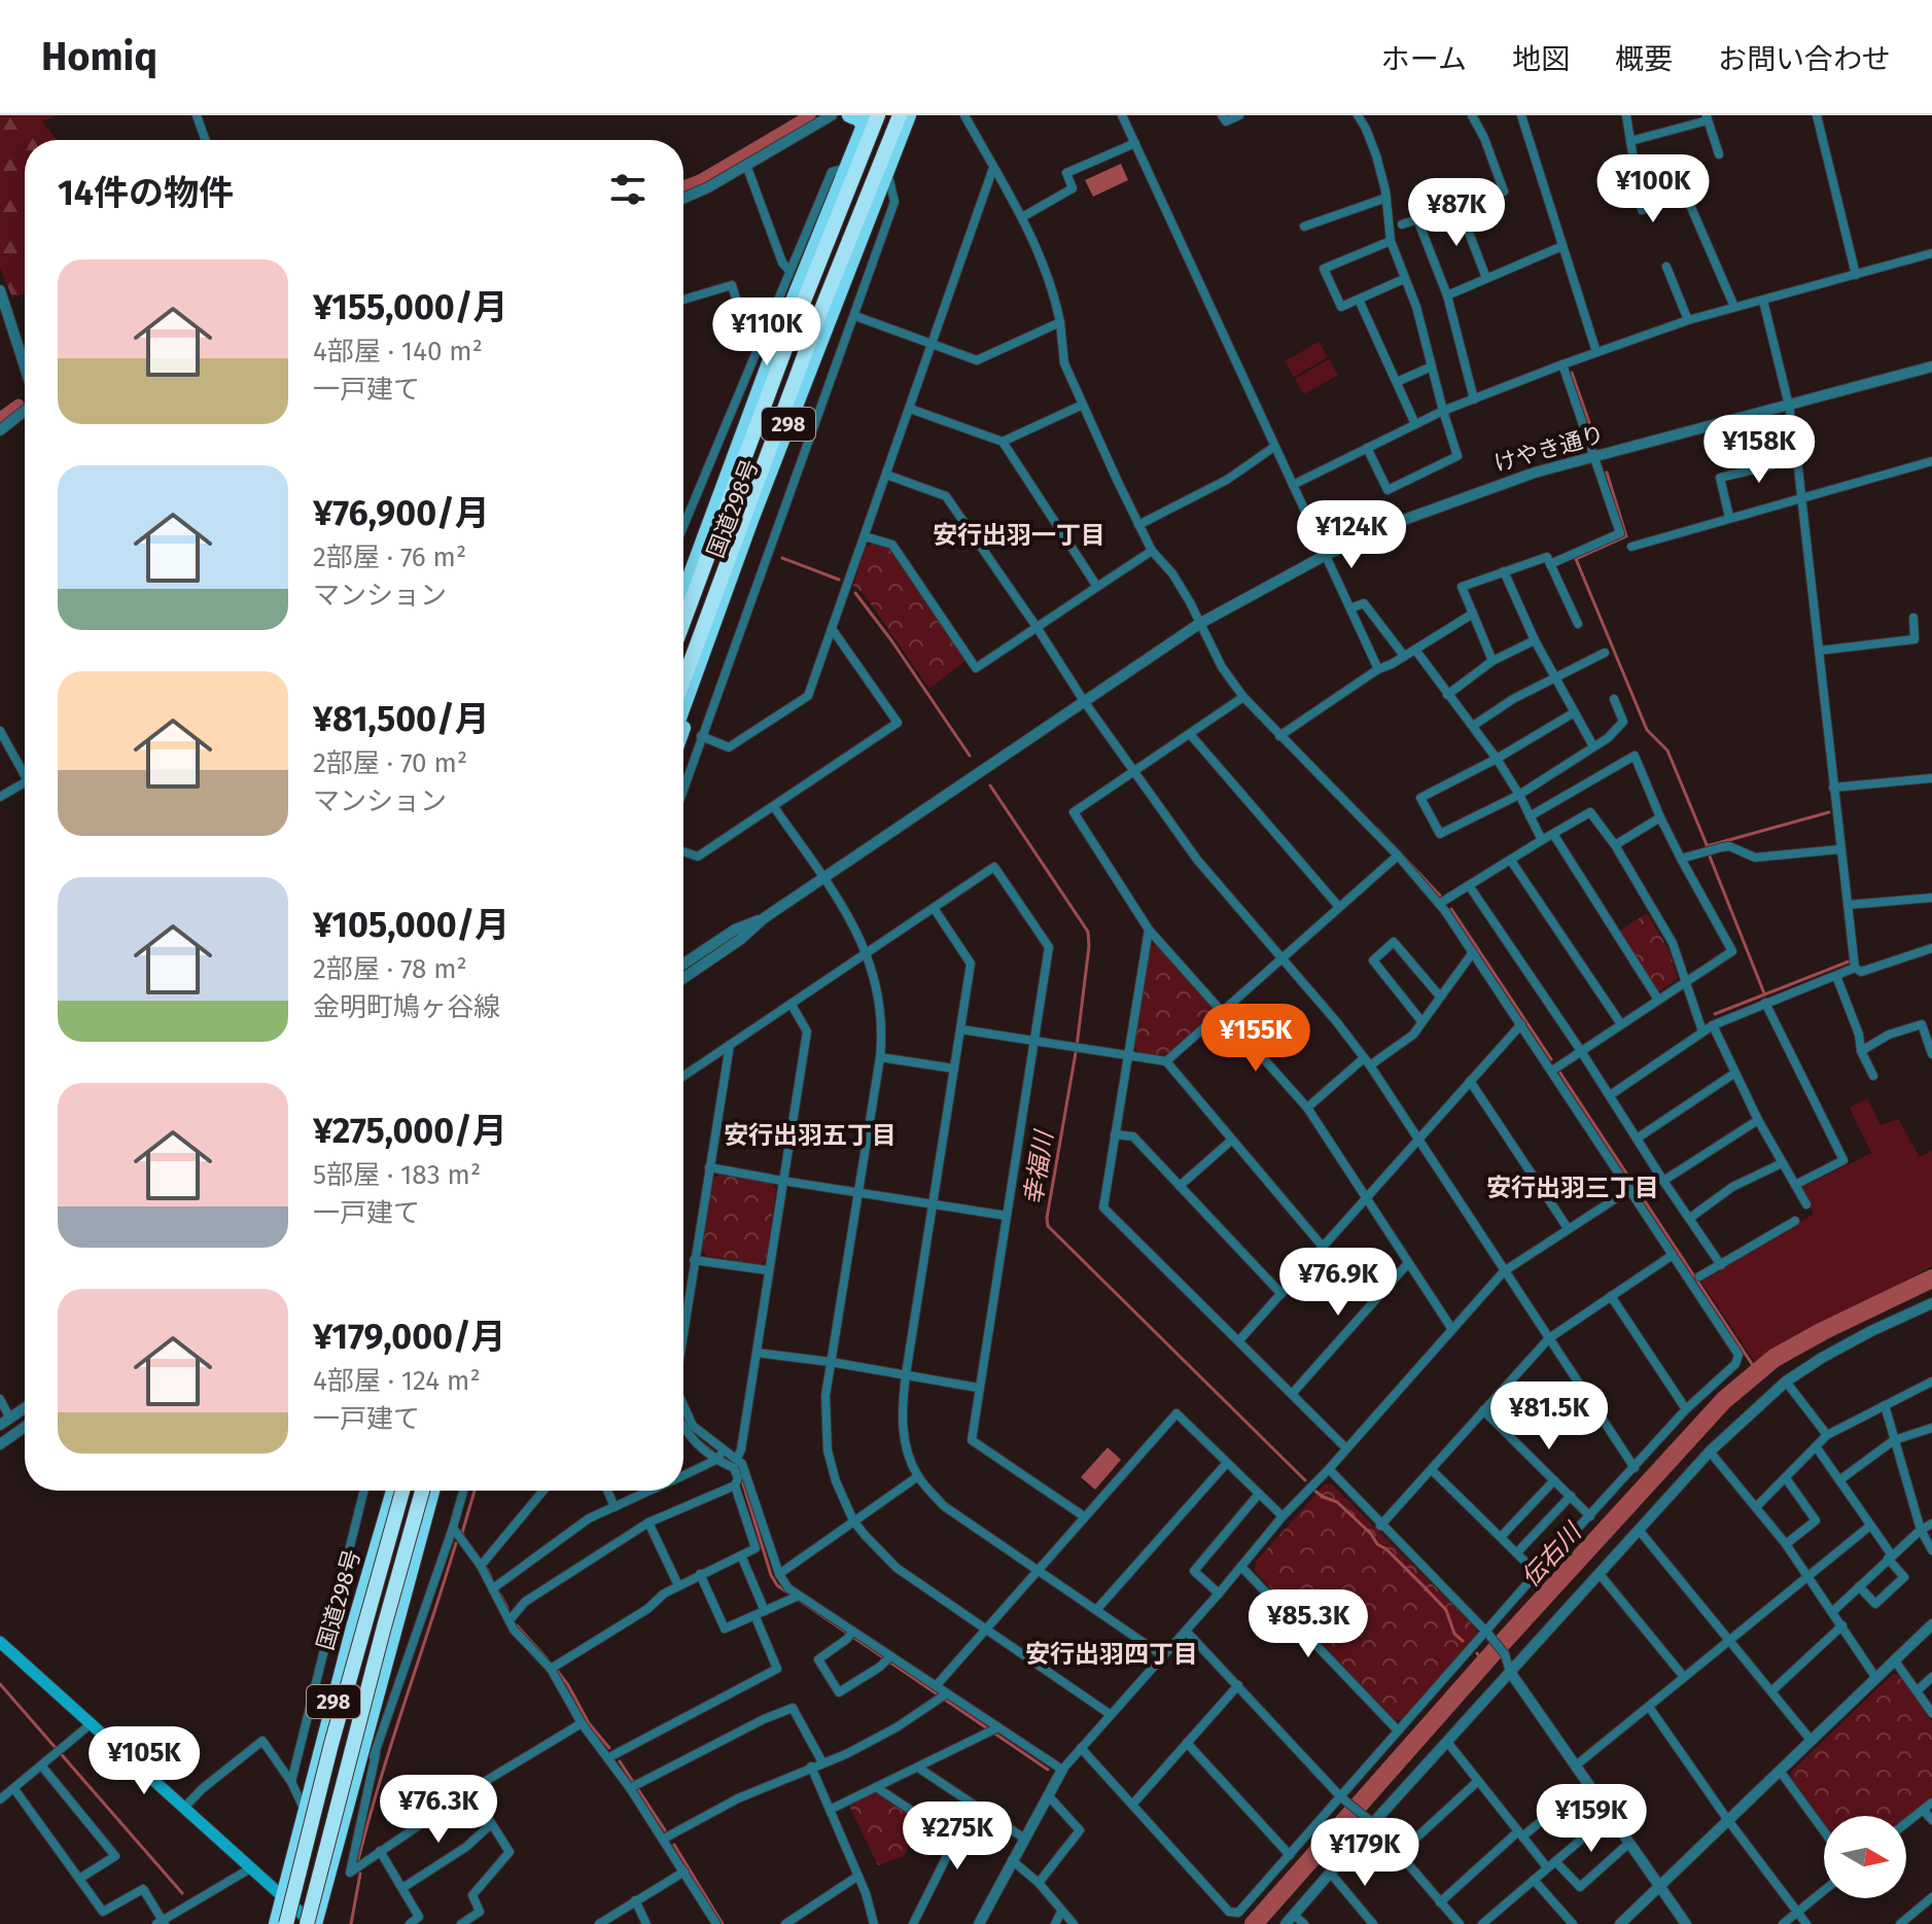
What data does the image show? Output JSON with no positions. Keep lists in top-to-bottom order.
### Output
{
  "streets": {
    "highway": ["298", "国道298号"],
    "street": ["けやき通り"]
  },
  "districts": [
    "安行出羽一丁目",
    "安行出羽五丁目",
    "安行出羽三丁目",
    "安行出羽四丁目"
  ],
  "water": ["幸福川", "伝右川"],
  "north": "right",
  "page": {
    "header": "Homiq",
    "nav": [
      "ホーム",
      "地図",
      "概要",
      "お問い合わせ"
    ],
    "heading": "14件の物件",
    "price": [
      "¥100K",
      "¥87K",
      "¥110K",
      "¥158K",
      "¥124K",
      "¥155K",
      "¥76.9K",
      "¥81.5K",
      "¥85.3K",
      "¥105K",
      "¥76.3K",
      "¥159K",
      "¥275K",
      "¥179K"
    ],
    "list": [
      {
        "name": "¥155,000/月",
        "note": "4部屋 · 140 m² · 一戸建て"
      },
      {
        "name": "¥76,900/月",
        "note": "2部屋 · 76 m² · マンション"
      },
      {
        "name": "¥81,500/月",
        "note": "2部屋 · 70 m² · マンション"
      },
      {
        "name": "¥105,000/月",
        "note": "2部屋 · 78 m² · 金明町鳩ヶ谷線"
      },
      {
        "name": "¥275,000/月",
        "note": "5部屋 · 183 m² · 一戸建て"
      },
      {
        "name": "¥179,000/月",
        "note": "4部屋 · 124 m² · 一戸建て"
      }
    ]
  }
}
